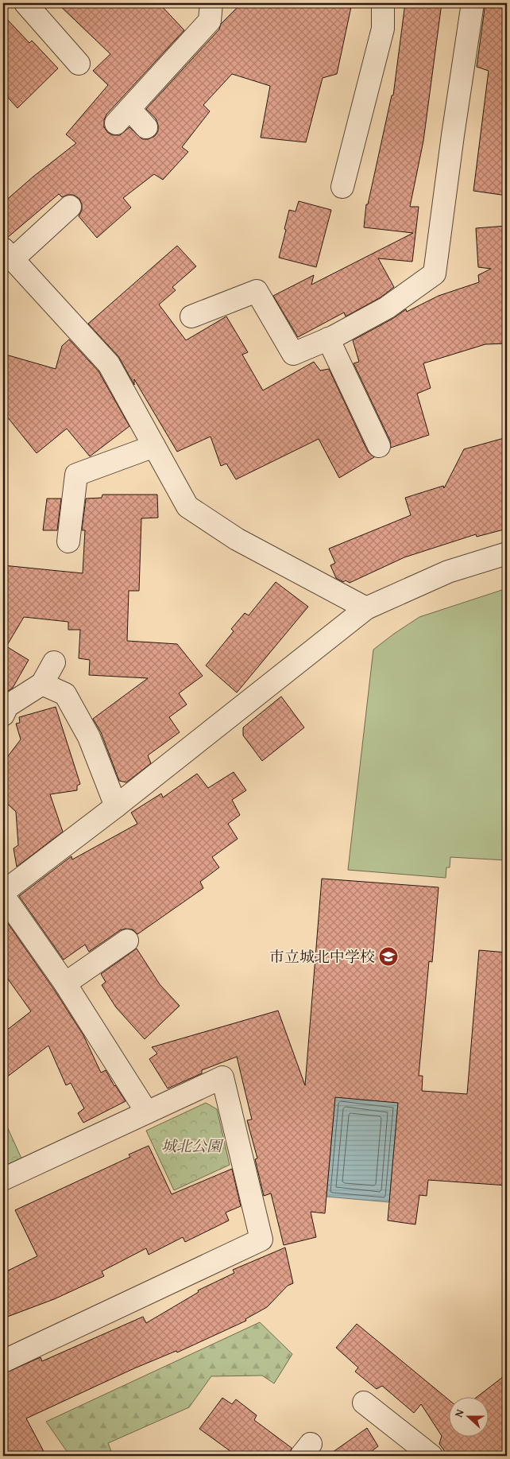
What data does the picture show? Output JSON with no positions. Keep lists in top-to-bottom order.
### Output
{
  "parks": ["城北公園"],
  "places": {
    "school or university": ["市立城北中学校"]
  },
  "north": "left"
}
